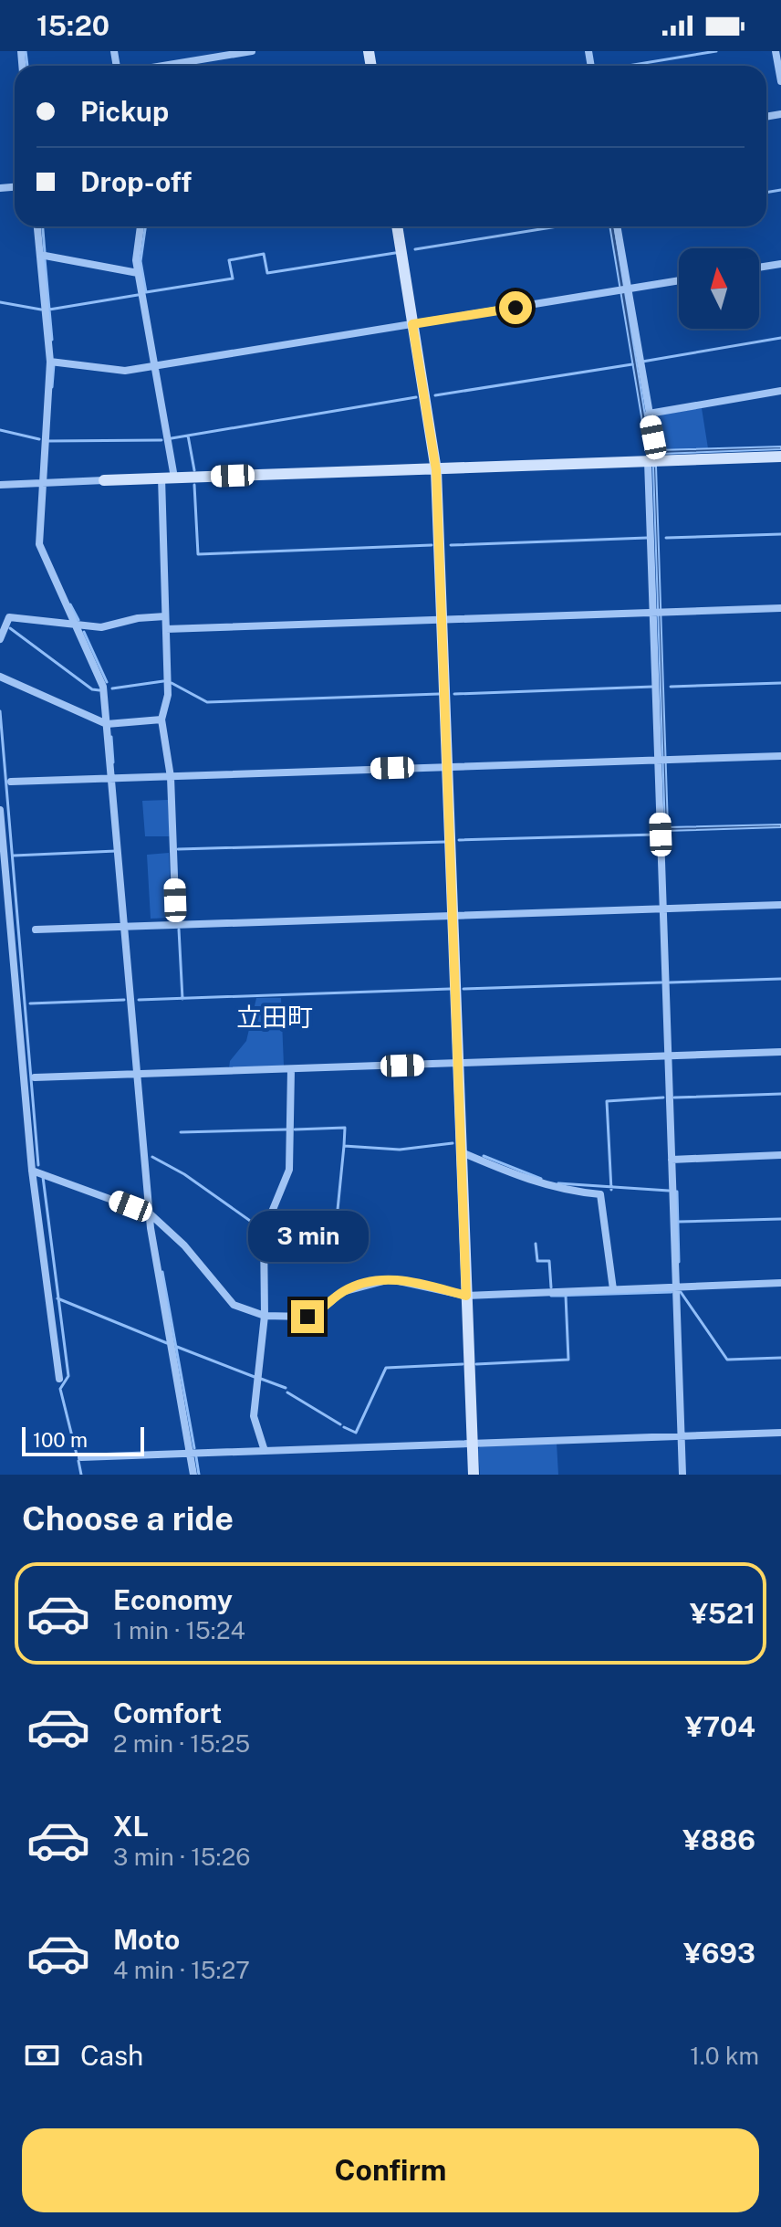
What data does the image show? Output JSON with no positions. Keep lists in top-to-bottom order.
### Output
{
  "districts": ["立田町"],
  "scale_bar": "100 m",
  "north": "top",
  "page": {
    "status": "15:20",
    "banner": ["Pickup", "Drop-off"],
    "bubble": "3 min",
    "scale": "100 m",
    "heading": "Choose a ride",
    "list": [
      {
        "name": "Economy",
        "note": "1 min · 15:24",
        "value": "¥521"
      },
      {
        "name": "Comfort",
        "note": "2 min · 15:25",
        "value": "¥704"
      },
      {
        "name": "XL",
        "note": "3 min · 15:26",
        "value": "¥886"
      },
      {
        "name": "Moto",
        "note": "4 min · 15:27",
        "value": "¥693"
      }
    ],
    "pay": ["Cash", "1.0 km"],
    "buttons": "Confirm"
  }
}
